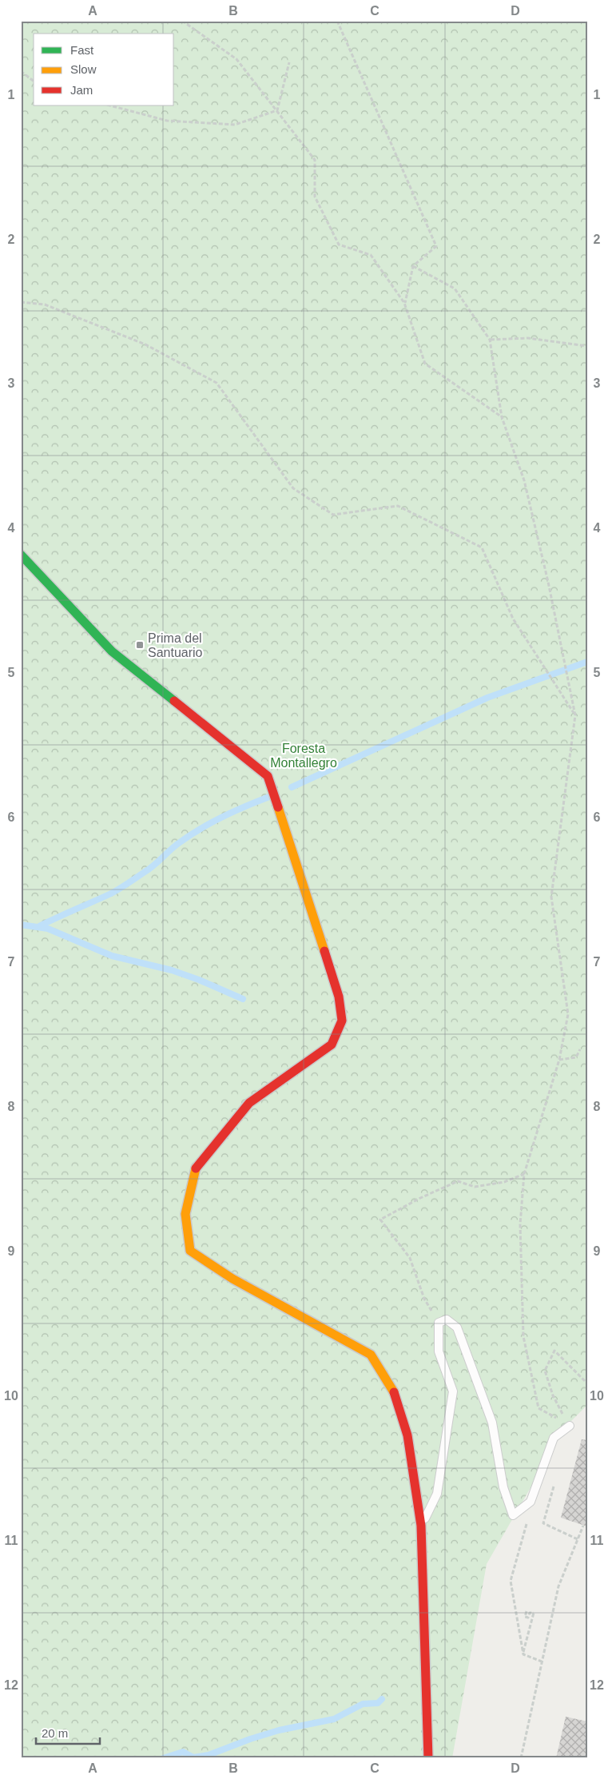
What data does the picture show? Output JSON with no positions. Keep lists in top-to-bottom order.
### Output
{
  "parks": ["Foresta Montallegro"],
  "places": {
    "transit": ["Prima del Santuario"]
  },
  "legend": ["Fast", "Slow", "Jam"],
  "scale_bar": "20 m",
  "grid": {
    "columns": [
      "A",
      "B",
      "C",
      "D"
    ],
    "rows": [
      "1",
      "2",
      "3",
      "4",
      "5",
      "6",
      "7",
      "8",
      "9",
      "10",
      "11",
      "12"
    ]
  }
}
